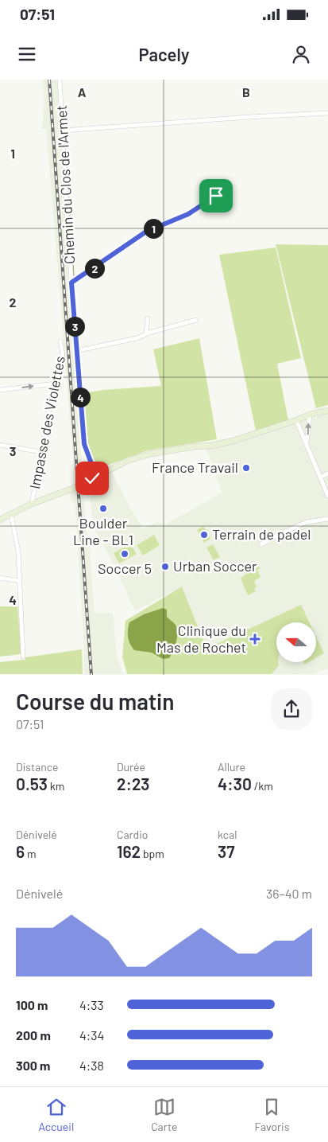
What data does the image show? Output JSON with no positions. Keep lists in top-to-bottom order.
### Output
{
  "streets": {
    "street": ["Chemin du Clos de l'Armet", "Impasse des Violettes"]
  },
  "places": {
    "other": [
      "France Travail",
      "Boulder Line - BL1",
      "Terrain de padel",
      "Soccer 5",
      "Urban Soccer"
    ],
    "health": ["Clinique du Mas de Rochet"]
  },
  "north": "left",
  "page": {
    "status": "07:51",
    "header": "Pacely",
    "pins": [
      "1",
      "2",
      "3",
      "4"
    ],
    "heading": ["Course du matin", "07:51"],
    "stats": [
      ["Distance", "0.53 km"],
      ["Durée", "2:23"],
      ["Allure", "4:30 /km"],
      ["Dénivelé", "6 m"],
      ["Cardio", "162 bpm"],
      ["kcal", "37"]
    ],
    "chart": ["Dénivelé", "36–40 m"],
    "list": [
      {
        "name": "100 m",
        "note": "4:33"
      },
      {
        "name": "200 m",
        "note": "4:34"
      },
      {
        "name": "300 m",
        "note": "4:38"
      }
    ],
    "tabs": ["Accueil", "Carte", "Favoris"]
  },
  "grid": {
    "columns": ["A", "B"],
    "rows": [
      "1",
      "2",
      "3",
      "4"
    ]
  }
}
